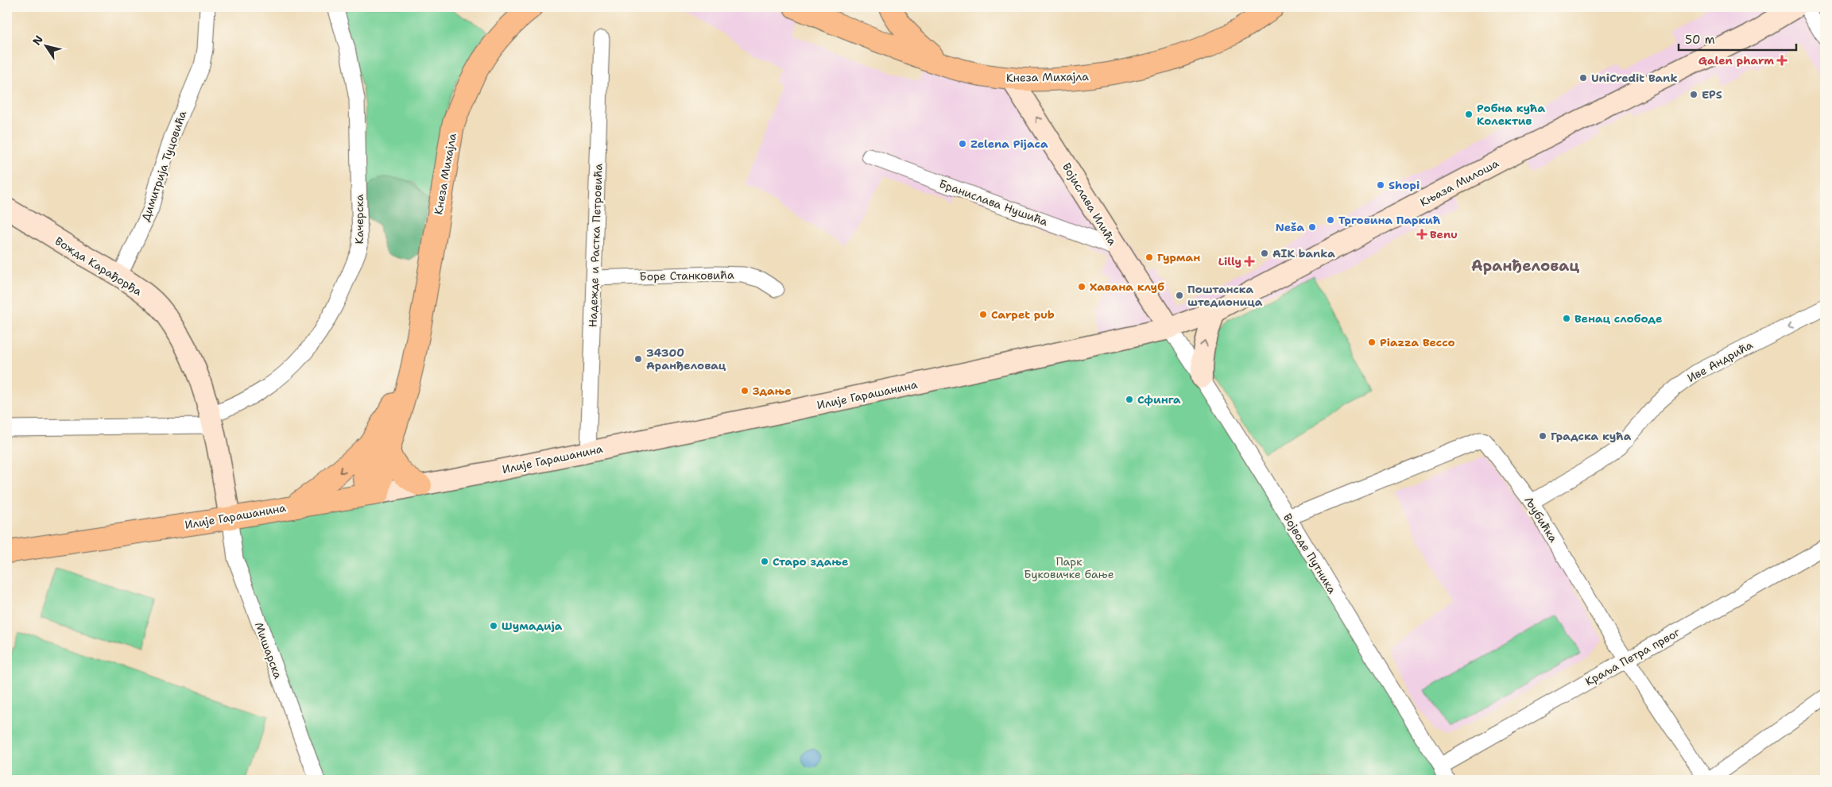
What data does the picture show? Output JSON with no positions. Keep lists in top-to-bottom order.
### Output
{
  "streets": {
    "main road": ["Кнеза Михајла", "Илије Гарашанина"],
    "street": [
      "Димитрија Туцовића",
      "Књаза Милоша",
      "Бранислава Нушића",
      "Војислава Илића",
      "Качерска",
      "Надежде и Растка Петровића",
      "Вожда Карађорђа",
      "Боре Станковића",
      "Иве Андрића",
      "Љубићка",
      "Војводе Путника",
      "Мишарска",
      "Краља Петра првог"
    ]
  },
  "crossings": [
    ["Кнеза Михајла", "Војислава Илића"],
    ["Кнеза Михајла", "Илије Гарашанина"],
    ["Димитрија Туцовића", "Вожда Карађорђа"],
    ["Књаза Милоша", "Војислава Илића"],
    ["Књаза Милоша", "Илије Гарашанина"],
    ["Књаза Милоша", "Војводе Путника"],
    ["Бранислава Нушића", "Војислава Илића"],
    ["Војислава Илића", "Војводе Путника"],
    ["Качерска", "Вожда Карађорђа"],
    ["Надежде и Растка Петровића", "Боре Станковића"],
    ["Надежде и Растка Петровића", "Илије Гарашанина"],
    ["Вожда Карађорђа", "Илије Гарашанина"],
    ["Вожда Карађорђа", "Мишарска"],
    ["Иве Андрића", "Љубићка"],
    ["Илије Гарашанина", "Мишарска"],
    ["Љубићка", "Војводе Путника"],
    ["Љубићка", "Краља Петра првог"],
    ["Војводе Путника", "Краља Петра првог"]
  ],
  "one_way": ["Војислава Илића", "Иве Андрића"],
  "districts": ["Аранђеловац"],
  "parks": ["Парк Буковичке бање"],
  "places": {
    "health": ["Galen pharm", "Benu", "Lilly"],
    "other": [
      "UniCredit Bank",
      "EPS",
      "Робна кућа Колектив",
      "Zelena Pijaca",
      "Shopi",
      "Трговина Паркић",
      "Neša",
      "AIK banka",
      "Гурман",
      "Хавана клуб",
      "Поштанска штедионица",
      "Carpet pub",
      "Венац слободе",
      "Piazza Becco",
      "34300 Аранђеловац",
      "Здање",
      "Сфинга",
      "Градска кућа",
      "Старо здање",
      "Шумадија"
    ]
  },
  "scale_bar": "50 m",
  "north": "top left"
}
